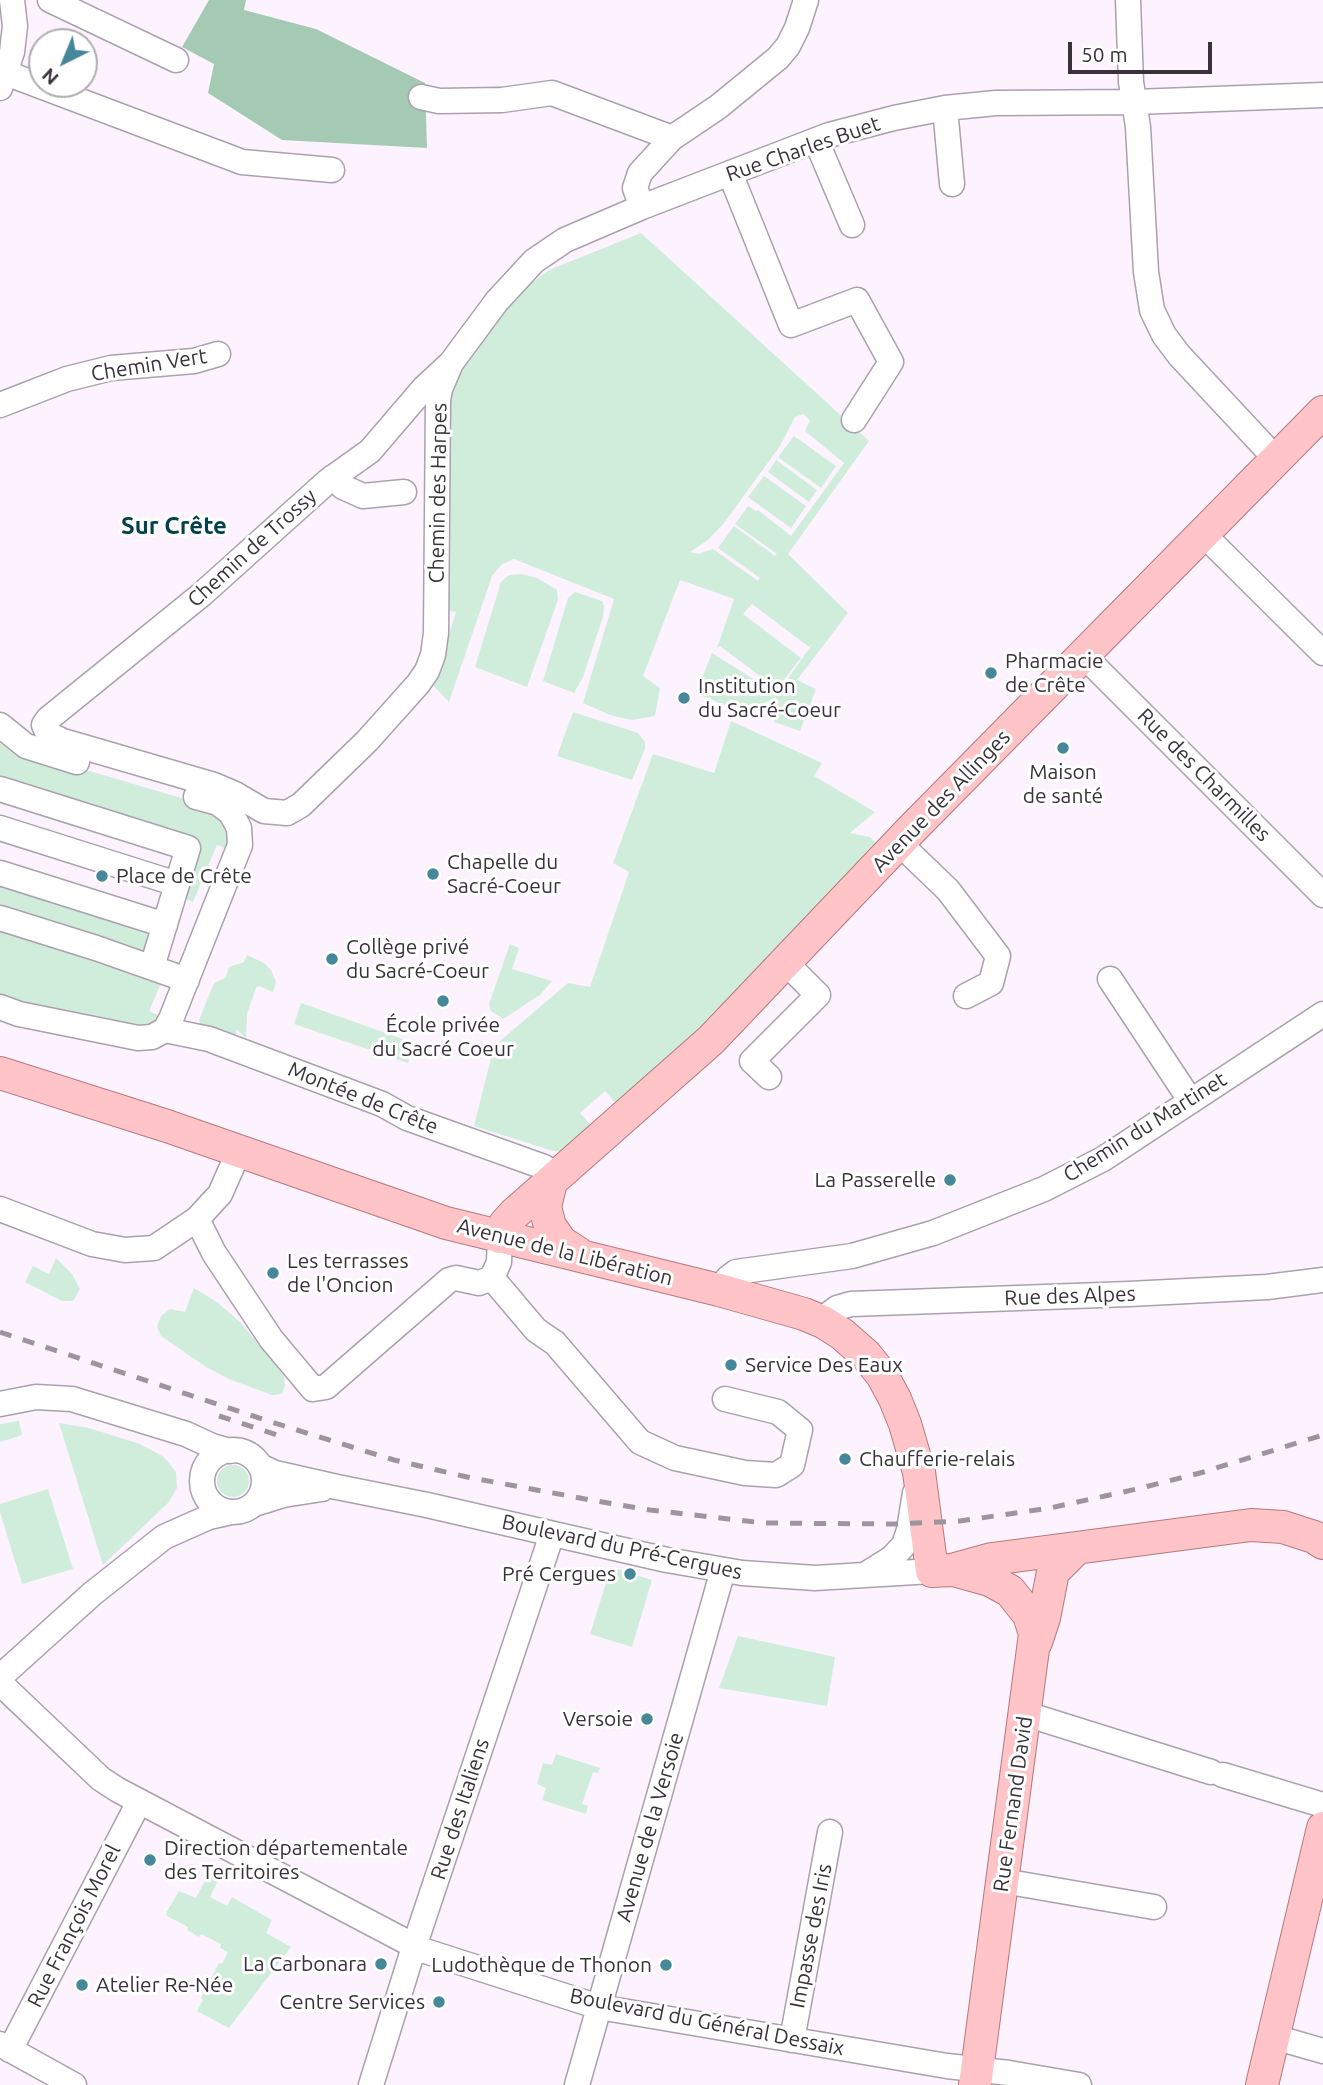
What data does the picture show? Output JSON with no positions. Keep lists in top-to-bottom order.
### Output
{
  "streets": {
    "main road": [
      "Avenue des Allinges",
      "Avenue de la Libération",
      "Boulevard du Pré-Cergues",
      "Rue Fernand David"
    ],
    "street": [
      "Rue Charles Buet",
      "Chemin Vert",
      "Chemin des Harpes",
      "Chemin de Trossy",
      "Rue des Charmilles",
      "Montée de Crête",
      "Chemin du Martinet",
      "Rue des Alpes",
      "Rue des Italiens",
      "Avenue de la Versoie",
      "Rue François Morel",
      "Impasse des Iris",
      "Boulevard du Général Dessaix"
    ]
  },
  "crossings": [
    ["Rue Charles Buet", "Chemin des Harpes"],
    ["Chemin des Harpes", "Chemin de Trossy"],
    ["Rue des Charmilles", "Avenue des Allinges"],
    ["Avenue des Allinges", "Montée de Crête"],
    ["Avenue des Allinges", "Avenue de la Libération"],
    ["Chemin du Martinet", "Avenue de la Libération"],
    ["Avenue de la Libération", "Rue des Alpes"],
    ["Avenue de la Libération", "Boulevard du Pré-Cergues"],
    ["Avenue de la Libération", "Rue Fernand David"],
    ["Boulevard du Pré-Cergues", "Rue Fernand David"],
    ["Boulevard du Pré-Cergues", "Rue des Italiens"],
    ["Boulevard du Pré-Cergues", "Avenue de la Versoie"],
    ["Rue Fernand David", "Boulevard du Général Dessaix"],
    ["Rue des Italiens", "Boulevard du Général Dessaix"],
    ["Avenue de la Versoie", "Boulevard du Général Dessaix"],
    ["Rue François Morel", "Boulevard du Général Dessaix"],
    ["Impasse des Iris", "Boulevard du Général Dessaix"]
  ],
  "districts": ["Sur Crête"],
  "places": [
    "Pharmacie de Crête",
    "Institution du Sacré-Coeur",
    "Maison de santé",
    "Chapelle du Sacré-Coeur",
    "Place de Crête",
    "Collège privé du Sacré-Coeur",
    "École privée du Sacré Coeur",
    "La Passerelle",
    "Les terrasses de l'Oncion",
    "Service Des Eaux",
    "Chaufferie-relais",
    "Pré Cergues",
    "Versoie",
    "Direction départementale des Territoires",
    "La Carbonara",
    "Ludothèque de Thonon",
    "Atelier Re-Née",
    "Centre Services"
  ],
  "scale_bar": "50 m",
  "north": "bottom left"
}
